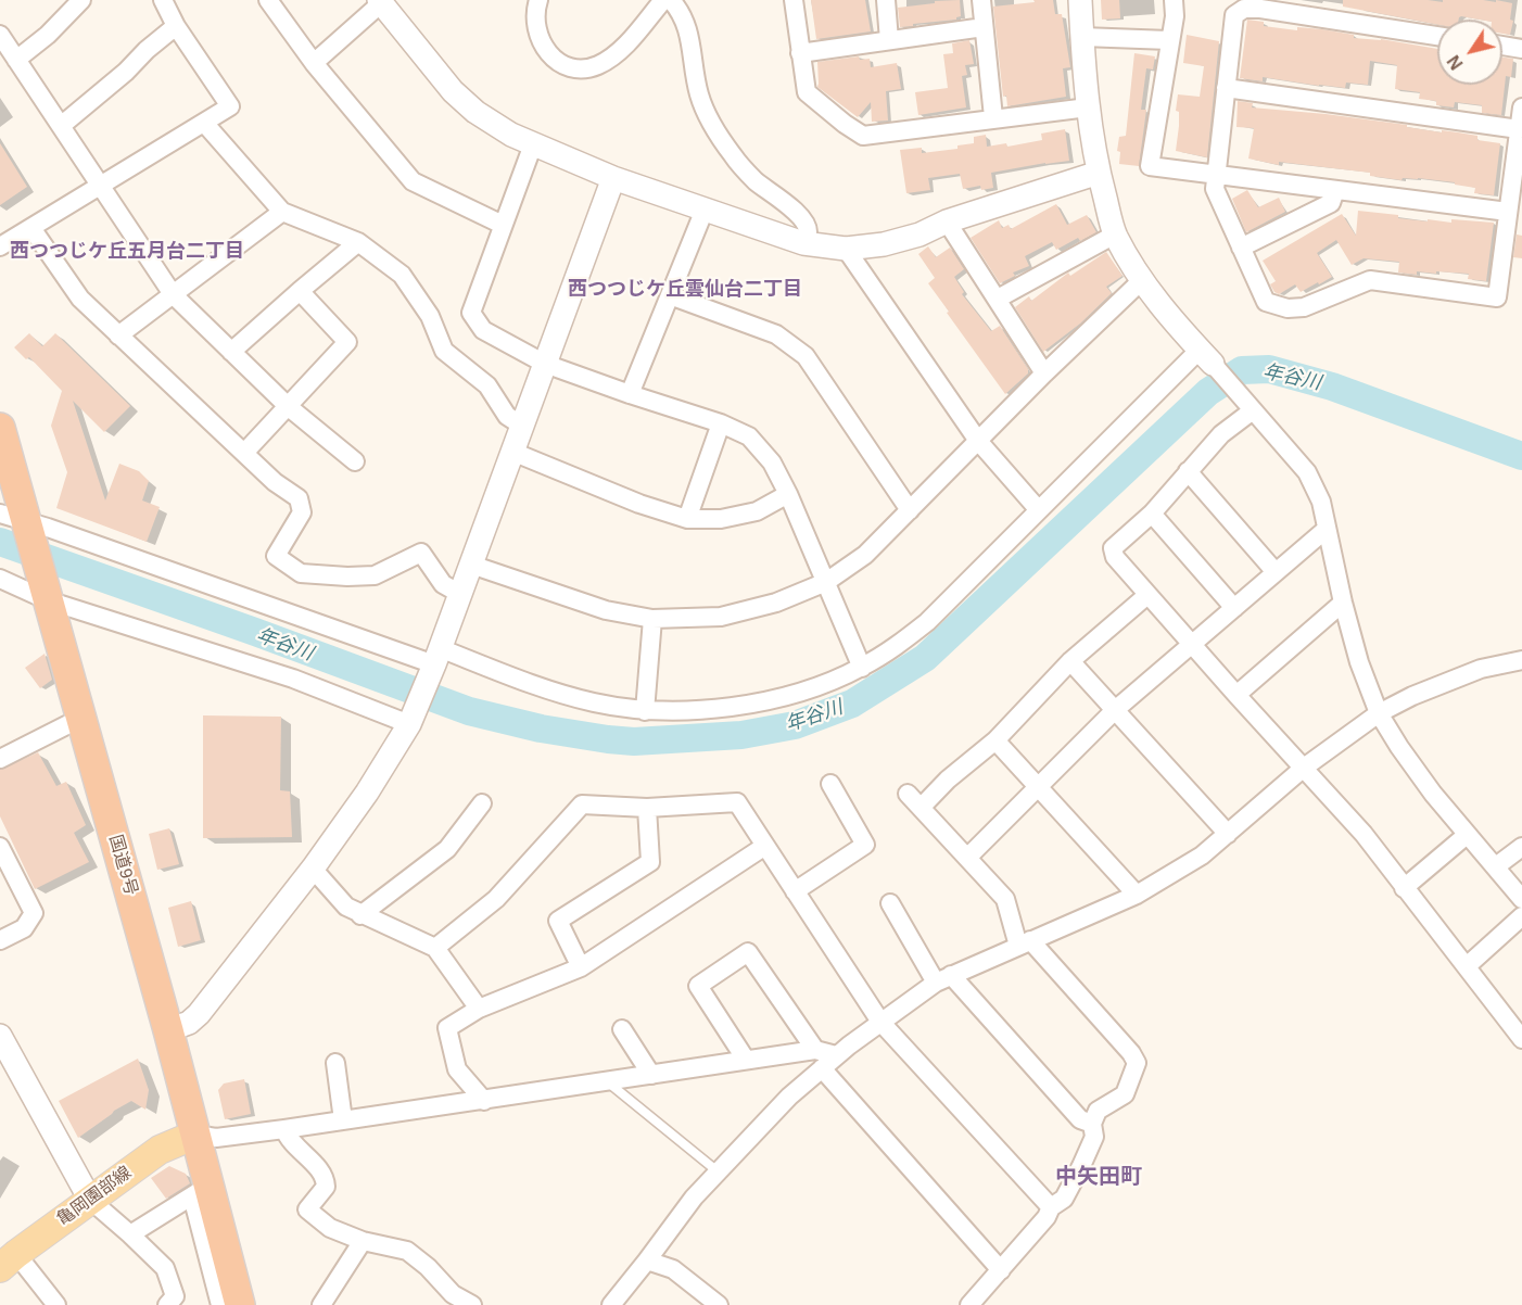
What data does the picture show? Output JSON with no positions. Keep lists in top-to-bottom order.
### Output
{
  "streets": {
    "highway": ["国道9号"],
    "main road": ["亀岡園部線"]
  },
  "crossings": [
    ["国道9号", "亀岡園部線"]
  ],
  "districts": ["西つつじケ丘五月台二丁目", "西つつじケ丘雲仙台二丁目", "中矢田町"],
  "water": ["年谷川"],
  "north": "bottom left"
}
